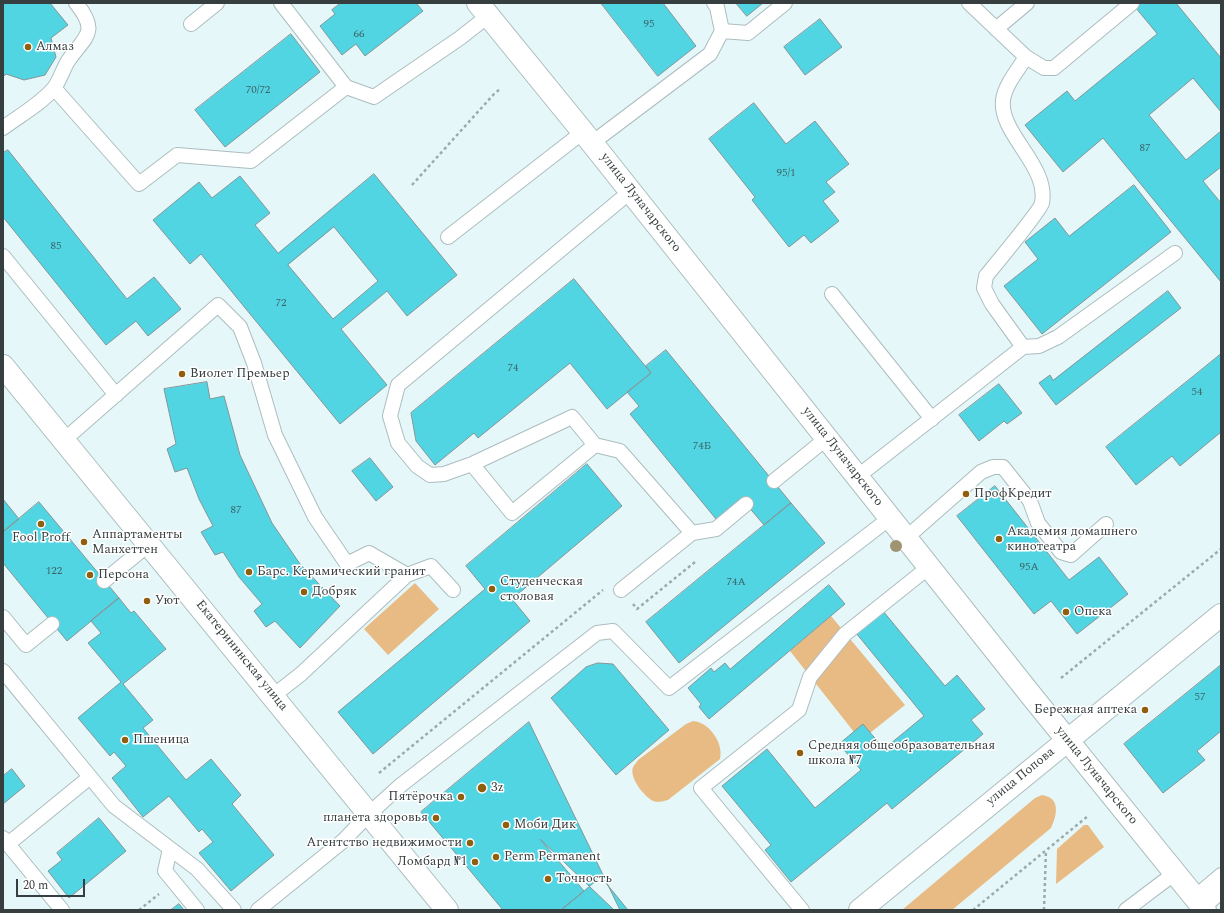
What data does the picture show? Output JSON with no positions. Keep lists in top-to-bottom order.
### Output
{
  "streets": {
    "main road": ["улица Луначарского", "Екатерининская улица", "улица Попова"]
  },
  "crossings": [
    ["улица Луначарского", "улица Попова"]
  ],
  "places": [
    "Алмаз",
    "Виолет Премьер",
    "ПрофКредит",
    "Fool Proff",
    "Академия домашнего кинотеатра",
    "Аппартаменты Манхеттен",
    "Барс. Керамический гранит",
    "Персона",
    "Студенческая столовая",
    "Добряк",
    "Уют",
    "Опека",
    "Бережная аптека",
    "Пшеница",
    "Средняя общеобразовательная школа №7",
    "3z",
    "Пятёрочка",
    "планета здоровья",
    "Моби Дик",
    "Агентство недвижимости",
    "Perm Permanent",
    "Ломбард №1",
    "Точность"
  ],
  "house_numbers": [
    "95",
    "66",
    "70/72",
    "87",
    "95/1",
    "85",
    "72",
    "74",
    "54",
    "74Б",
    "87",
    "95А",
    "122",
    "74А",
    "57"
  ],
  "scale_bar": "20 m"
}
